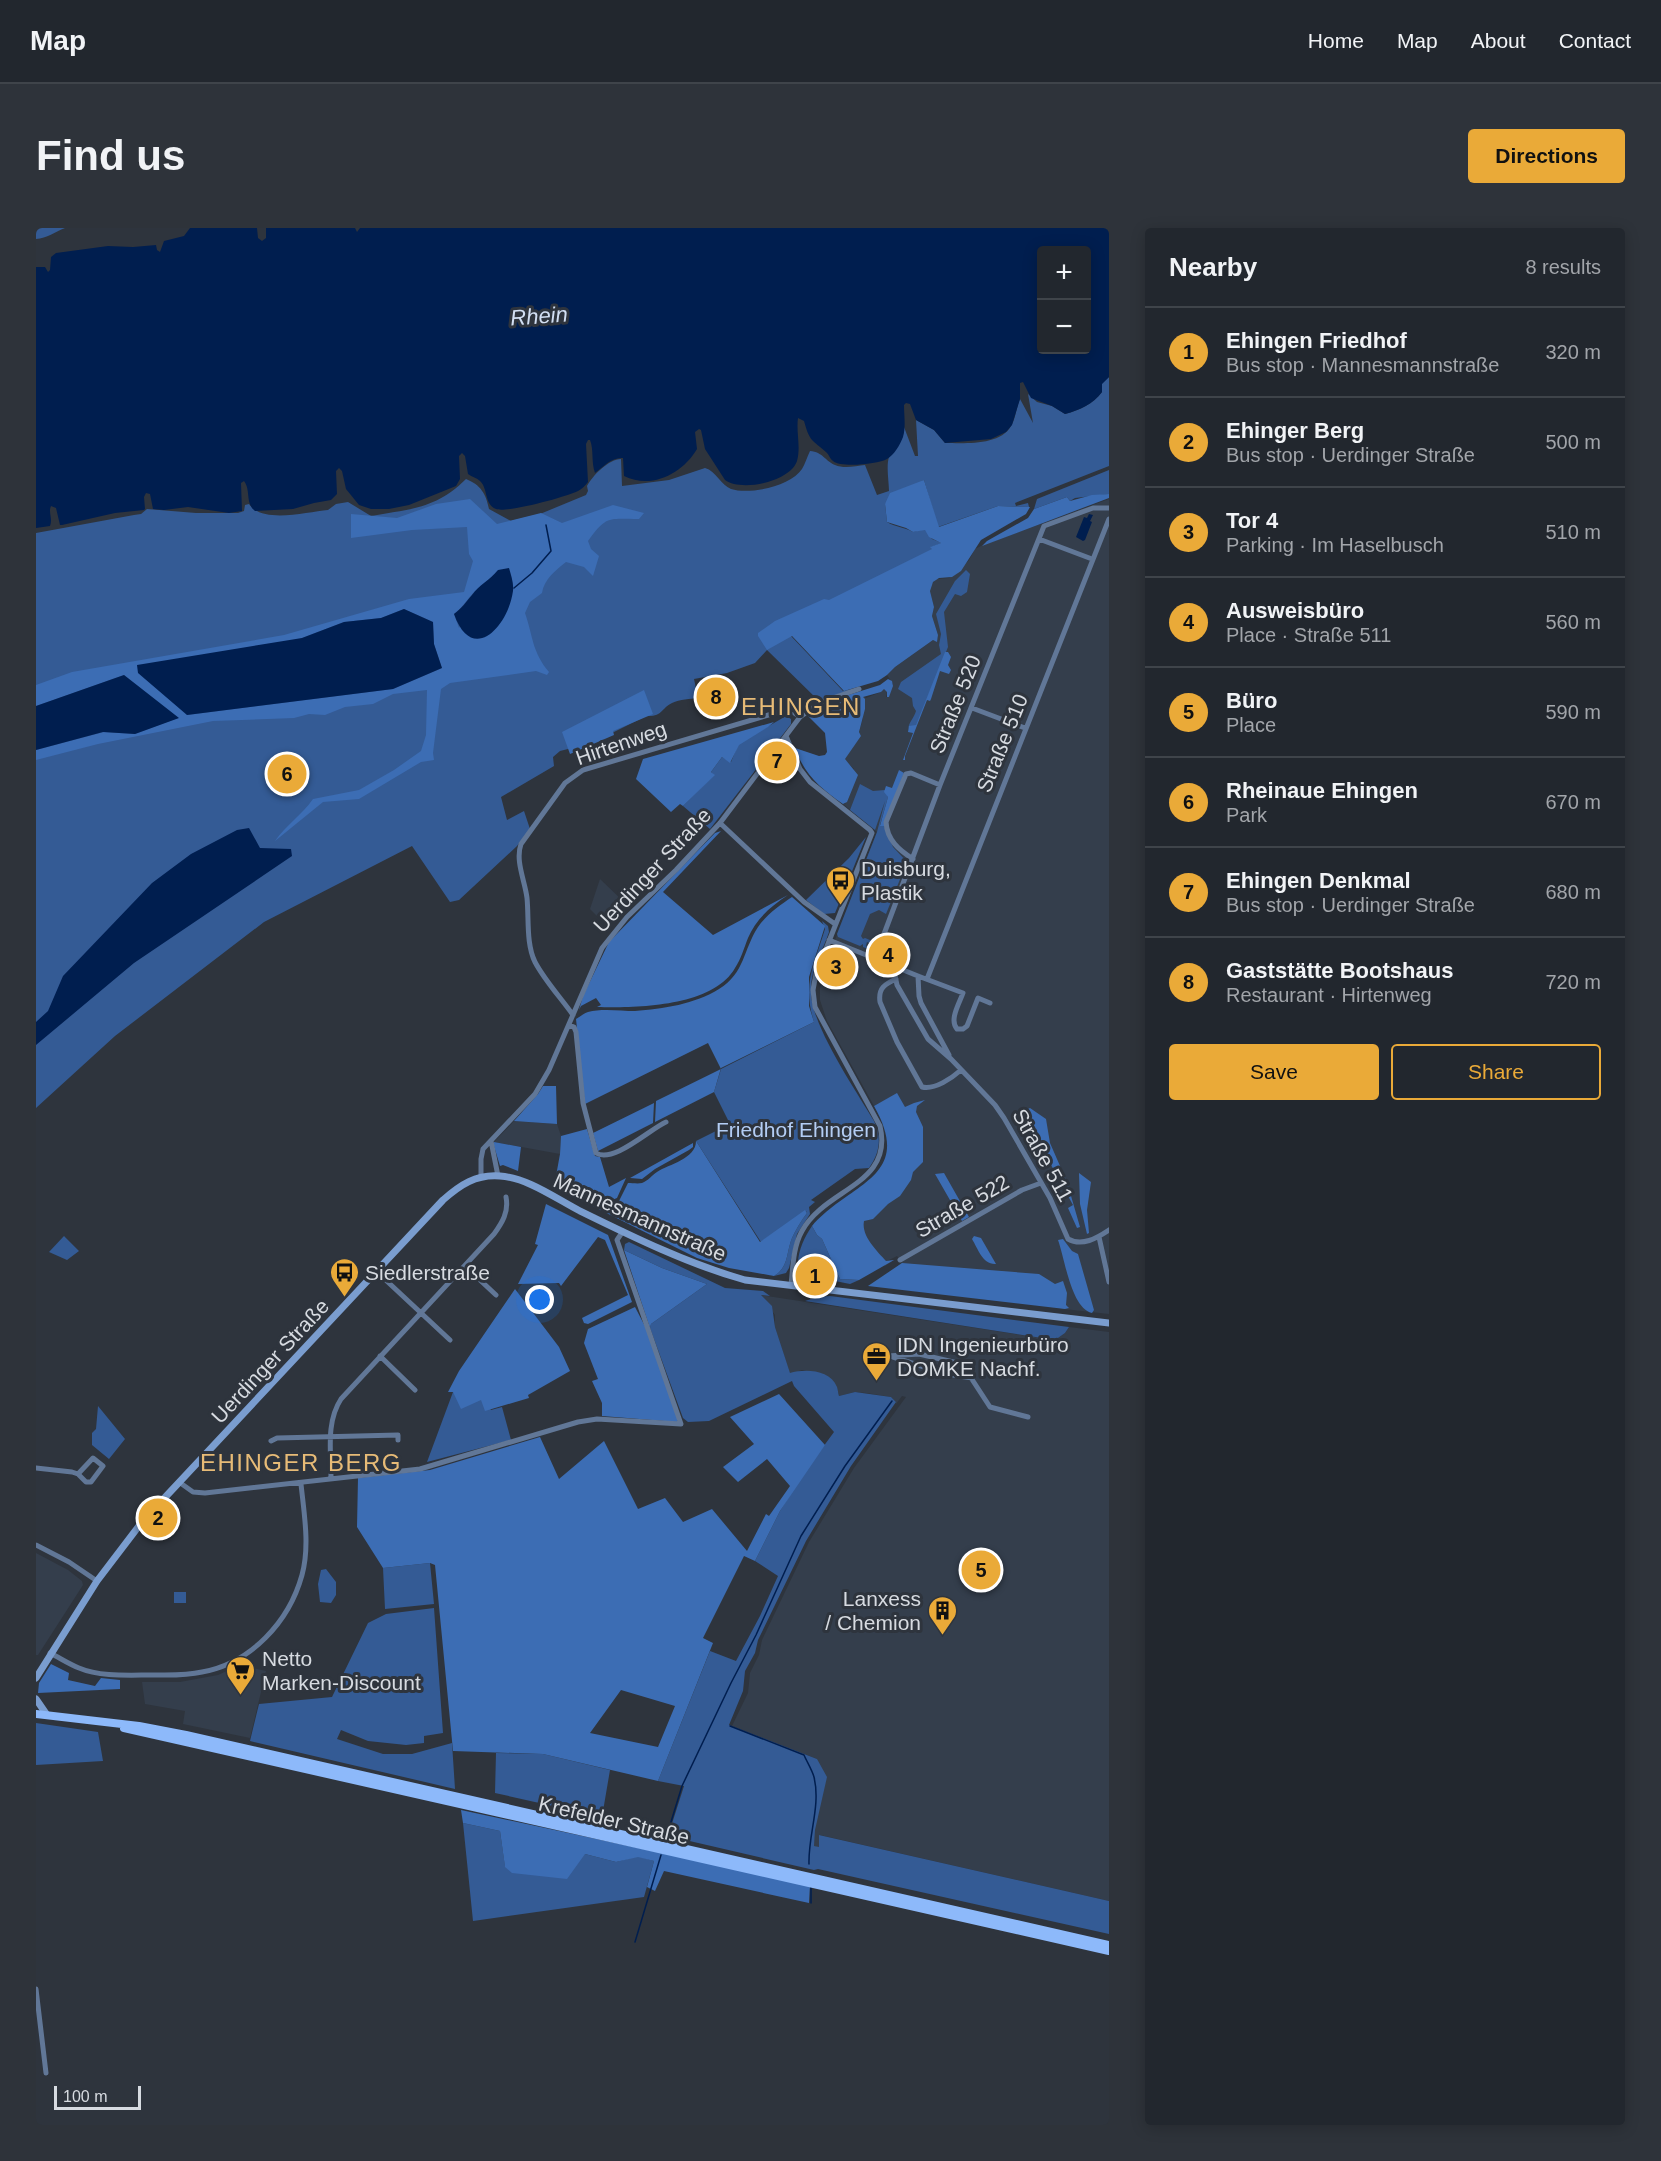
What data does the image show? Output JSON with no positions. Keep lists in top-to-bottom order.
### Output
{
  "streets": {
    "main road": ["Uerdinger Straße", "Mannesmannstraße", "Krefelder Straße"],
    "street": [
      "Straße 520",
      "Hirtenweg",
      "Straße 510",
      "Straße 511",
      "Straße 522"
    ]
  },
  "crossings": [
    ["Hirtenweg", "Uerdinger Straße"],
    ["Uerdinger Straße", "Mannesmannstraße"],
    ["Straße 511", "Straße 522"]
  ],
  "districts": ["EHINGEN", "EHINGER BERG"],
  "water": ["Rhein"],
  "parks": ["Friedhof Ehingen"],
  "places": {
    "bus stop": ["Duisburg, Plastik", "Siedlerstraße"],
    "office": ["IDN Ingenieurbüro DOMKE Nachf."],
    "building": ["Lanxess / Chemion"],
    "supermarket": ["Netto Marken-Discount"]
  },
  "scale_bar": "100 m",
  "page": {
    "header": "Map",
    "nav": [
      "Home",
      "Map",
      "About",
      "Contact"
    ],
    "buttons": [
      "Directions",
      ["Save", "Share"]
    ],
    "title": "Find us",
    "heading": ["Nearby", "8 results"],
    "map_buttons": ["+", "−"],
    "list": [
      {
        "mark": "1",
        "name": "Ehingen Friedhof",
        "note": "Bus stop · Mannesmannstraße",
        "value": "320 m"
      },
      {
        "mark": "2",
        "name": "Ehinger Berg",
        "note": "Bus stop · Uerdinger Straße",
        "value": "500 m"
      },
      {
        "mark": "3",
        "name": "Tor 4",
        "note": "Parking · Im Haselbusch",
        "value": "510 m"
      },
      {
        "mark": "4",
        "name": "Ausweisbüro",
        "note": "Place · Straße 511",
        "value": "560 m"
      },
      {
        "mark": "5",
        "name": "Büro",
        "note": "Place",
        "value": "590 m"
      },
      {
        "mark": "6",
        "name": "Rheinaue Ehingen",
        "note": "Park",
        "value": "670 m"
      },
      {
        "mark": "7",
        "name": "Ehingen Denkmal",
        "note": "Bus stop · Uerdinger Straße",
        "value": "680 m"
      },
      {
        "mark": "8",
        "name": "Gaststätte Bootshaus",
        "note": "Restaurant · Hirtenweg",
        "value": "720 m"
      }
    ],
    "pins": [
      "8",
      "7",
      "6",
      "4",
      "3",
      "1",
      "2",
      "5"
    ],
    "scale": "100 m"
  }
}
